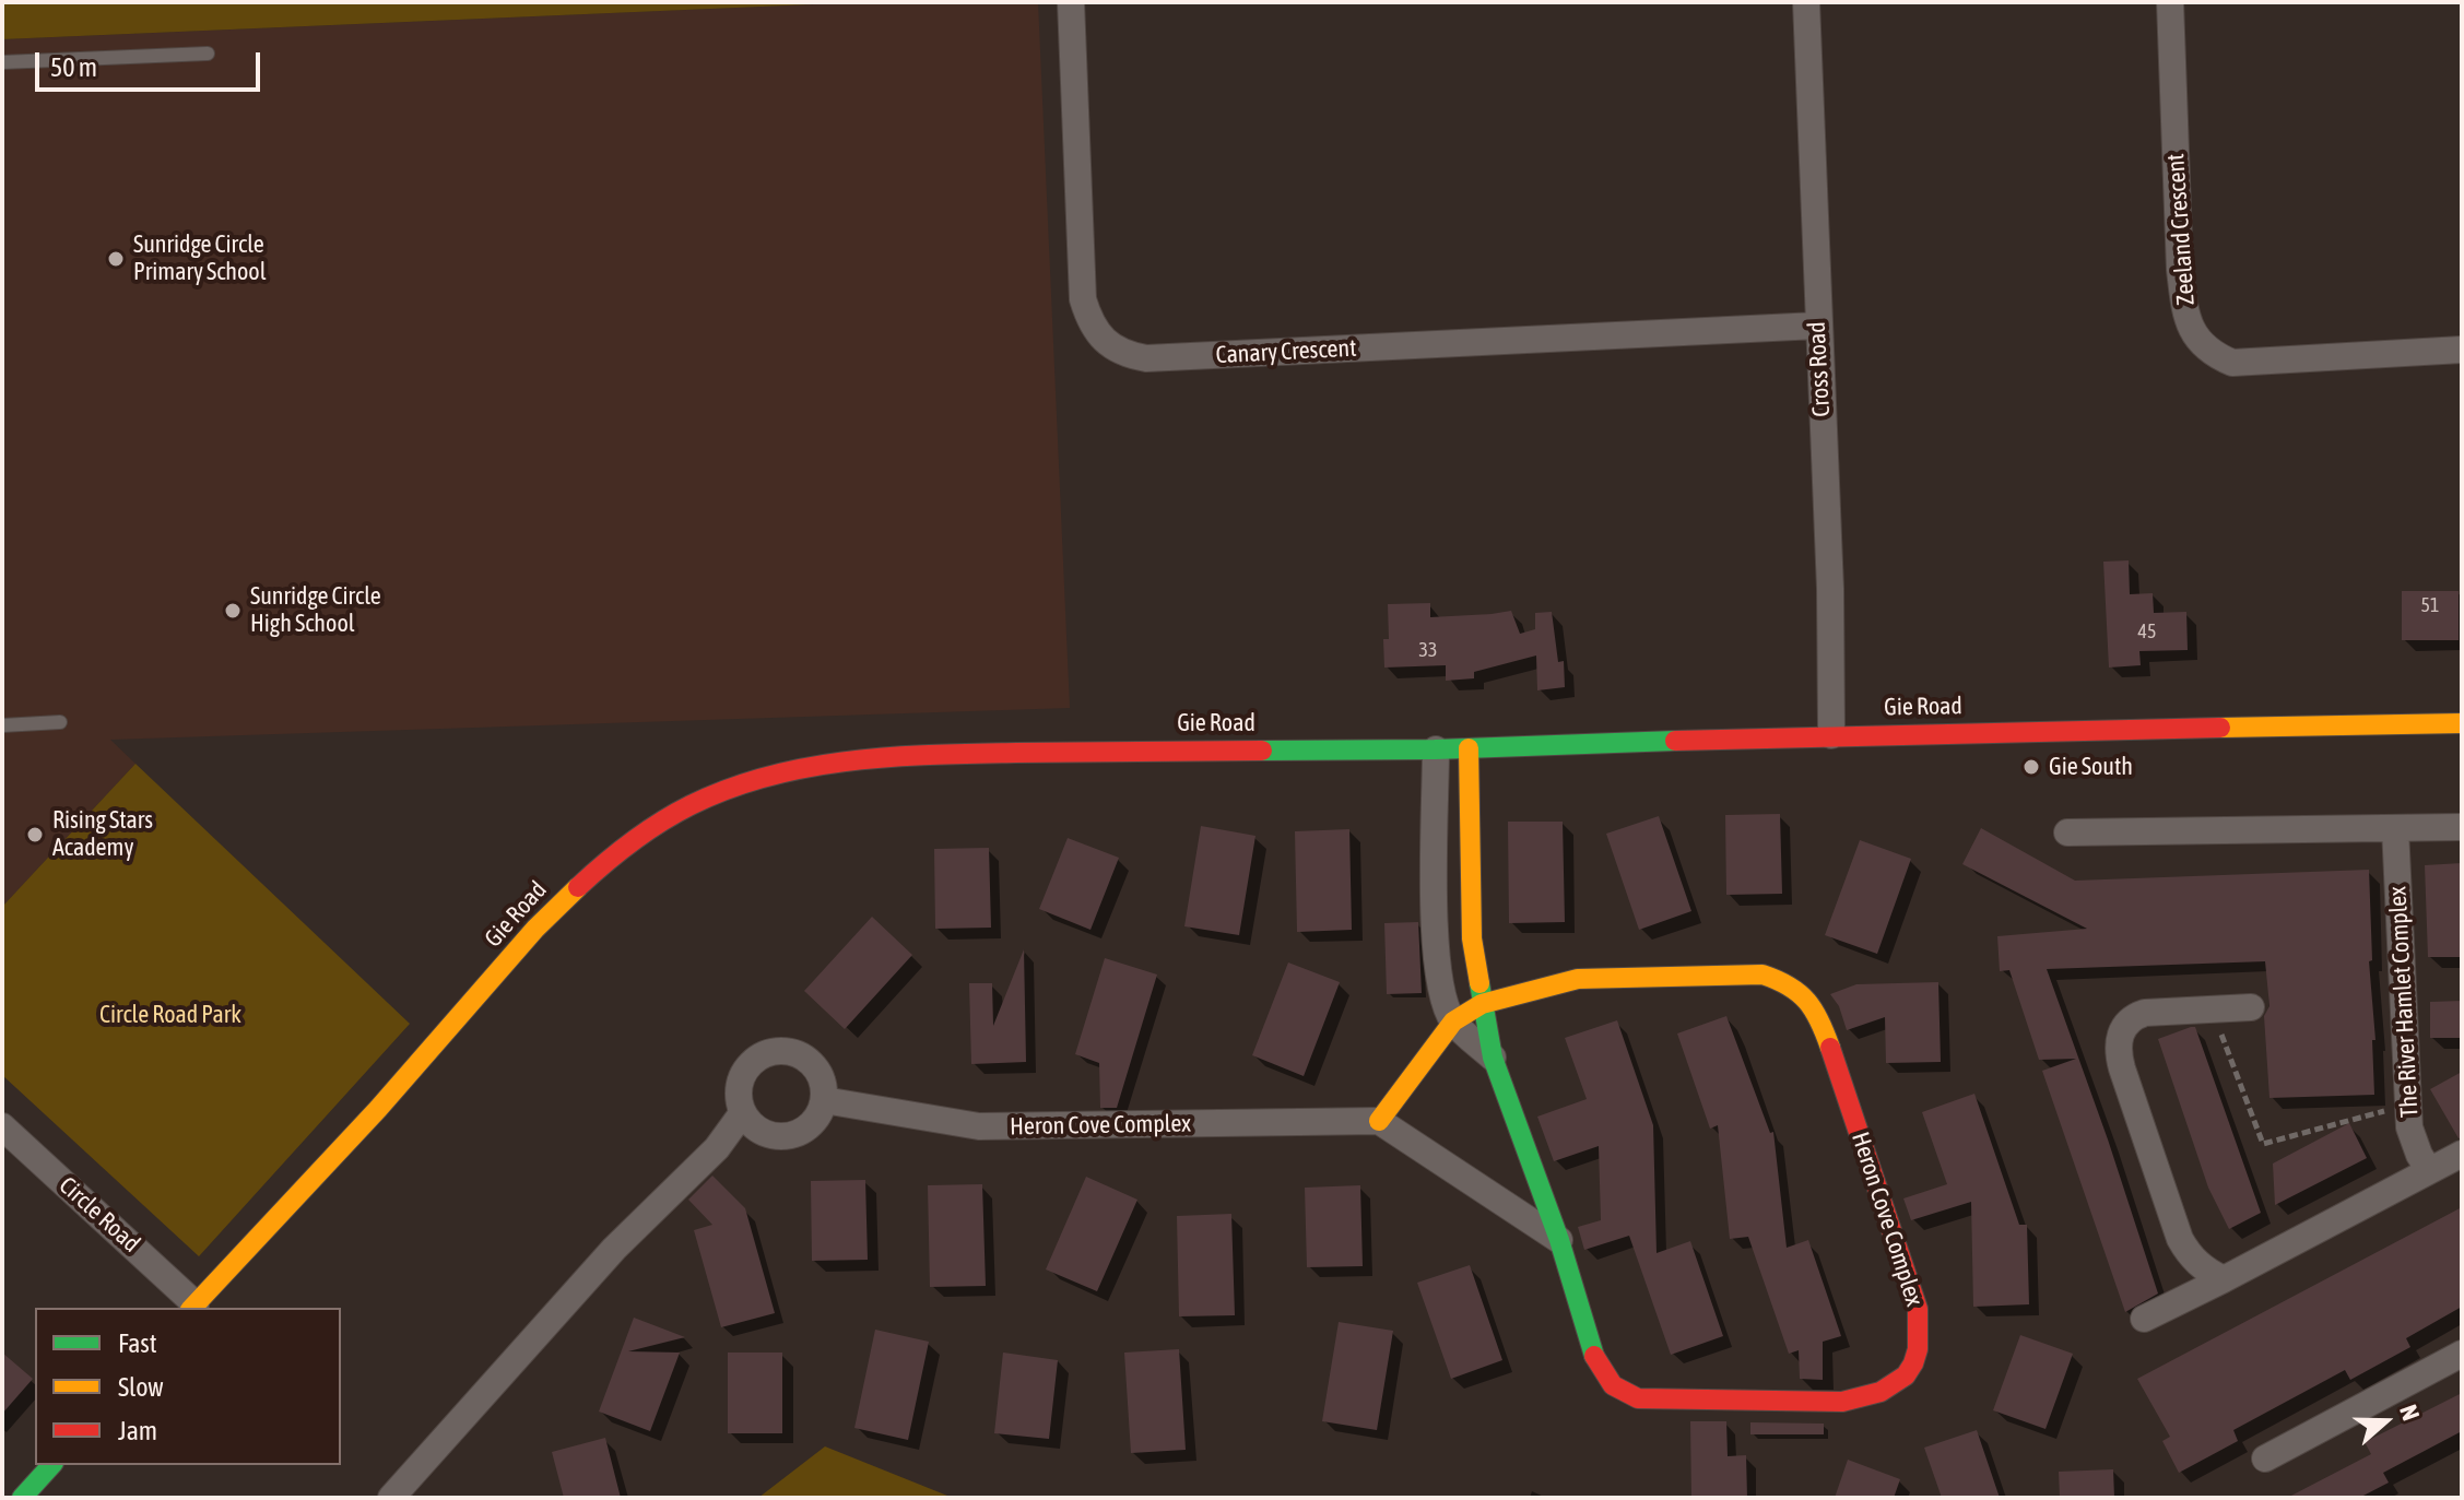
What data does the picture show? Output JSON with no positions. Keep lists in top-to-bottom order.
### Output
{
  "streets": {
    "street": [
      "Zeeland Crescent",
      "Canary Crescent",
      "Cross Road",
      "Gie Road",
      "The River Hamlet Complex",
      "Heron Cove Complex",
      "Circle Road"
    ]
  },
  "crossings": [
    ["Canary Crescent", "Cross Road"],
    ["Cross Road", "Gie Road"],
    ["Gie Road", "Heron Cove Complex"],
    ["Gie Road", "Circle Road"]
  ],
  "parks": ["Circle Road Park"],
  "places": [
    "Sunridge Circle Primary School",
    "Sunridge Circle High School",
    "Gie South",
    "Rising Stars Academy"
  ],
  "house_numbers": ["51", "45", "33"],
  "legend": ["Fast", "Slow", "Jam"],
  "scale_bar": "50 m",
  "north": "right"
}
